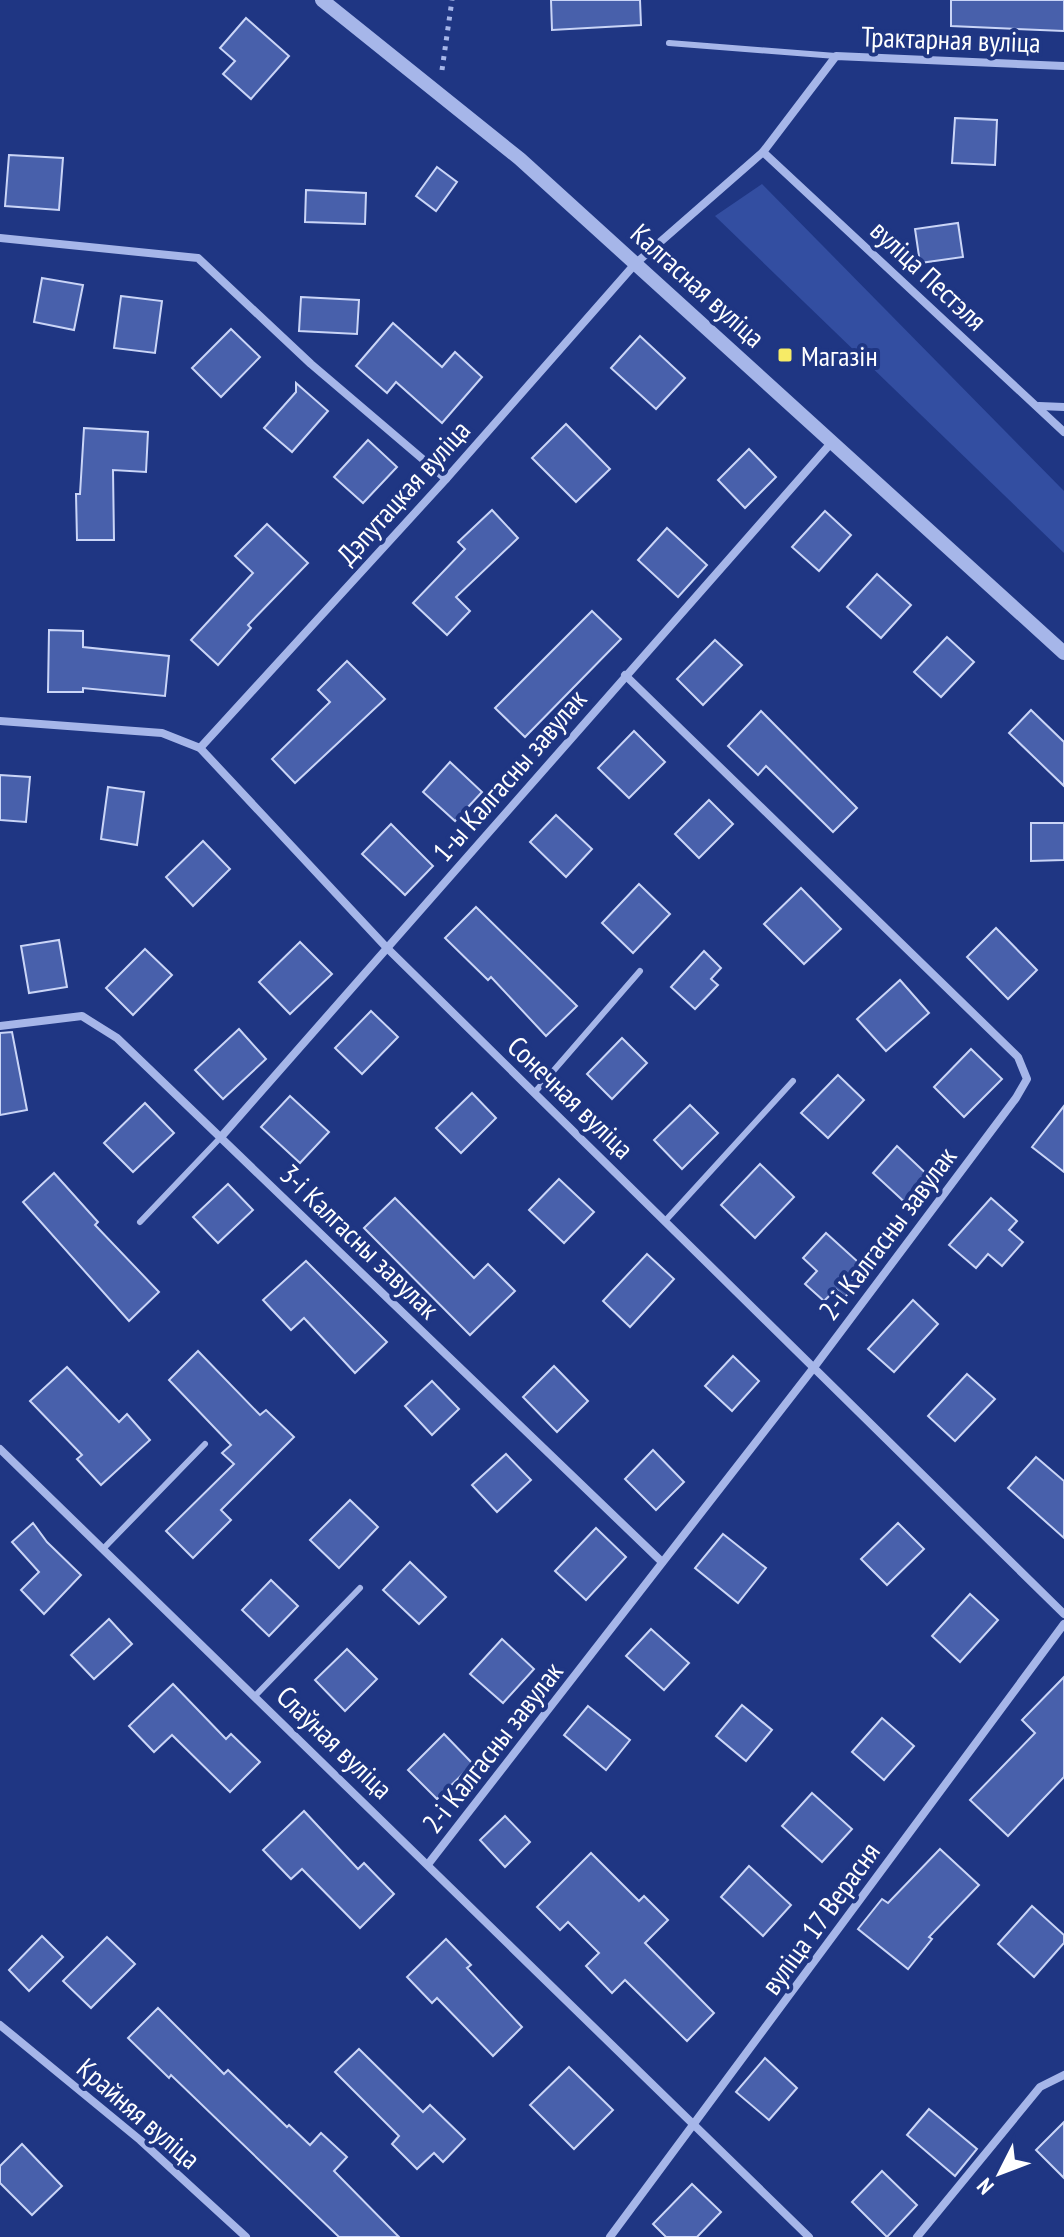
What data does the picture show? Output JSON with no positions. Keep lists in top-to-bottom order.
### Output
{
  "streets": {
    "street": [
      "Трактарная вуліца",
      "вуліца Пестэля",
      "Калгасная вуліца",
      "Дэпутацкая вуліца",
      "1-ы Калгасны завулак",
      "Сонечная вуліца",
      "2-і Калгасны завулак",
      "3-і Калгасны завулак",
      "Слаўная вуліца",
      "вуліца 17 Верасня",
      "Крайняя вуліца"
    ]
  },
  "crossings": [
    ["Трактарная вуліца", "Дэпутацкая вуліца"],
    ["вуліца Пестэля", "Дэпутацкая вуліца"],
    ["Калгасная вуліца", "Дэпутацкая вуліца"],
    ["Калгасная вуліца", "1-ы Калгасны завулак"],
    ["Дэпутацкая вуліца", "Сонечная вуліца"],
    ["1-ы Калгасны завулак", "Сонечная вуліца"],
    ["1-ы Калгасны завулак", "2-і Калгасны завулак"],
    ["1-ы Калгасны завулак", "3-і Калгасны завулак"],
    ["Сонечная вуліца", "2-і Калгасны завулак"],
    ["2-і Калгасны завулак", "3-і Калгасны завулак"],
    ["2-і Калгасны завулак", "Слаўная вуліца"],
    ["Слаўная вуліца", "вуліца 17 Верасня"]
  ],
  "places": {
    "transit": ["Магазін"]
  },
  "north": "bottom left"
}
